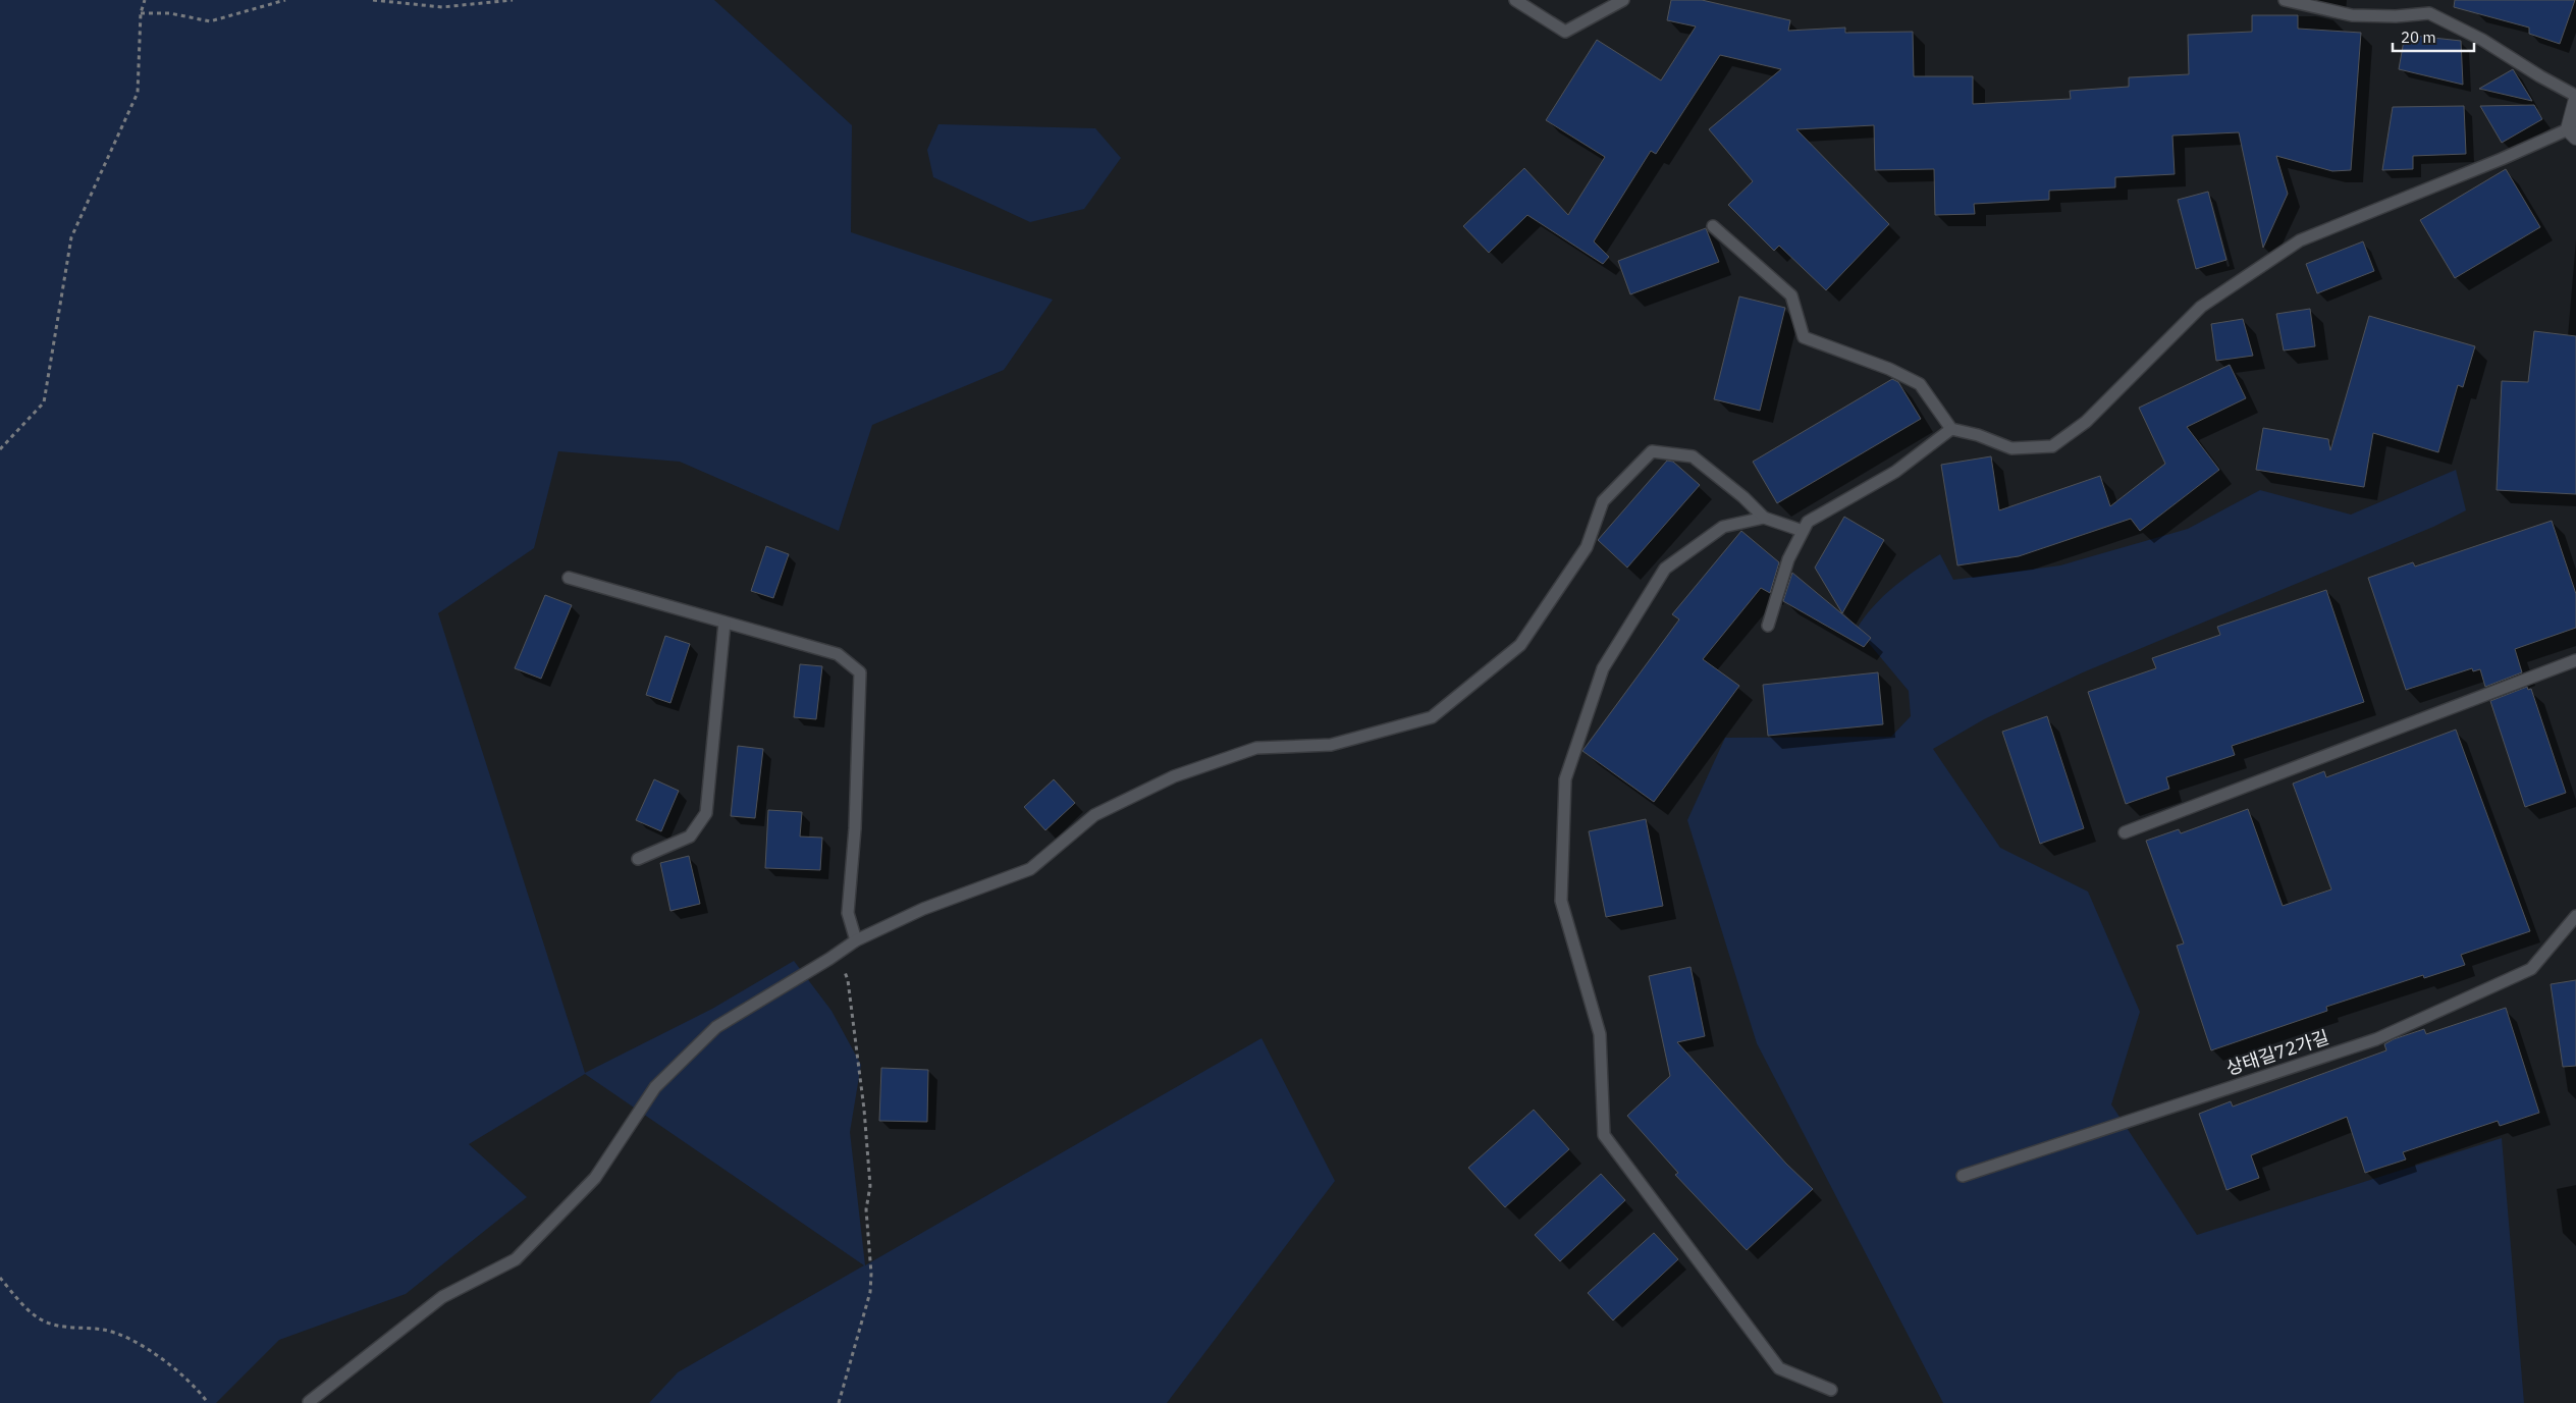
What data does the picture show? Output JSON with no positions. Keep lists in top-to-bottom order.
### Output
{
  "streets": {
    "lane": ["상태길72가길"]
  },
  "scale_bar": "20 m"
}
